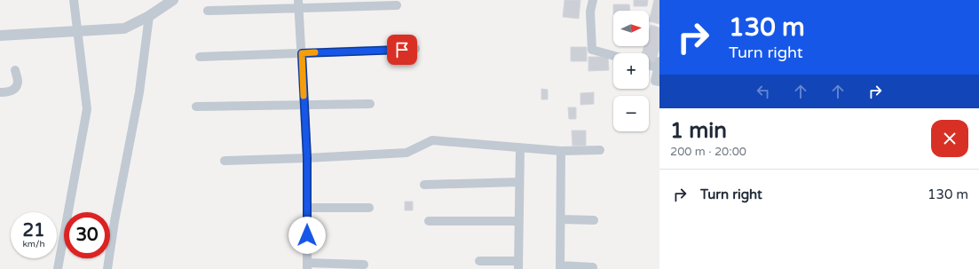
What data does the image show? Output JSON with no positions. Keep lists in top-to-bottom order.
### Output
{
  "north": "right",
  "page": {
    "turn": ["130 m", "Turn right"],
    "map_buttons": ["+", "−"],
    "heading": ["1 min", "200 m · 20:00"],
    "list": [
      {
        "name": "Turn right",
        "value": "130 m"
      }
    ],
    "speed": "21 km/h",
    "limit": "30"
  }
}
